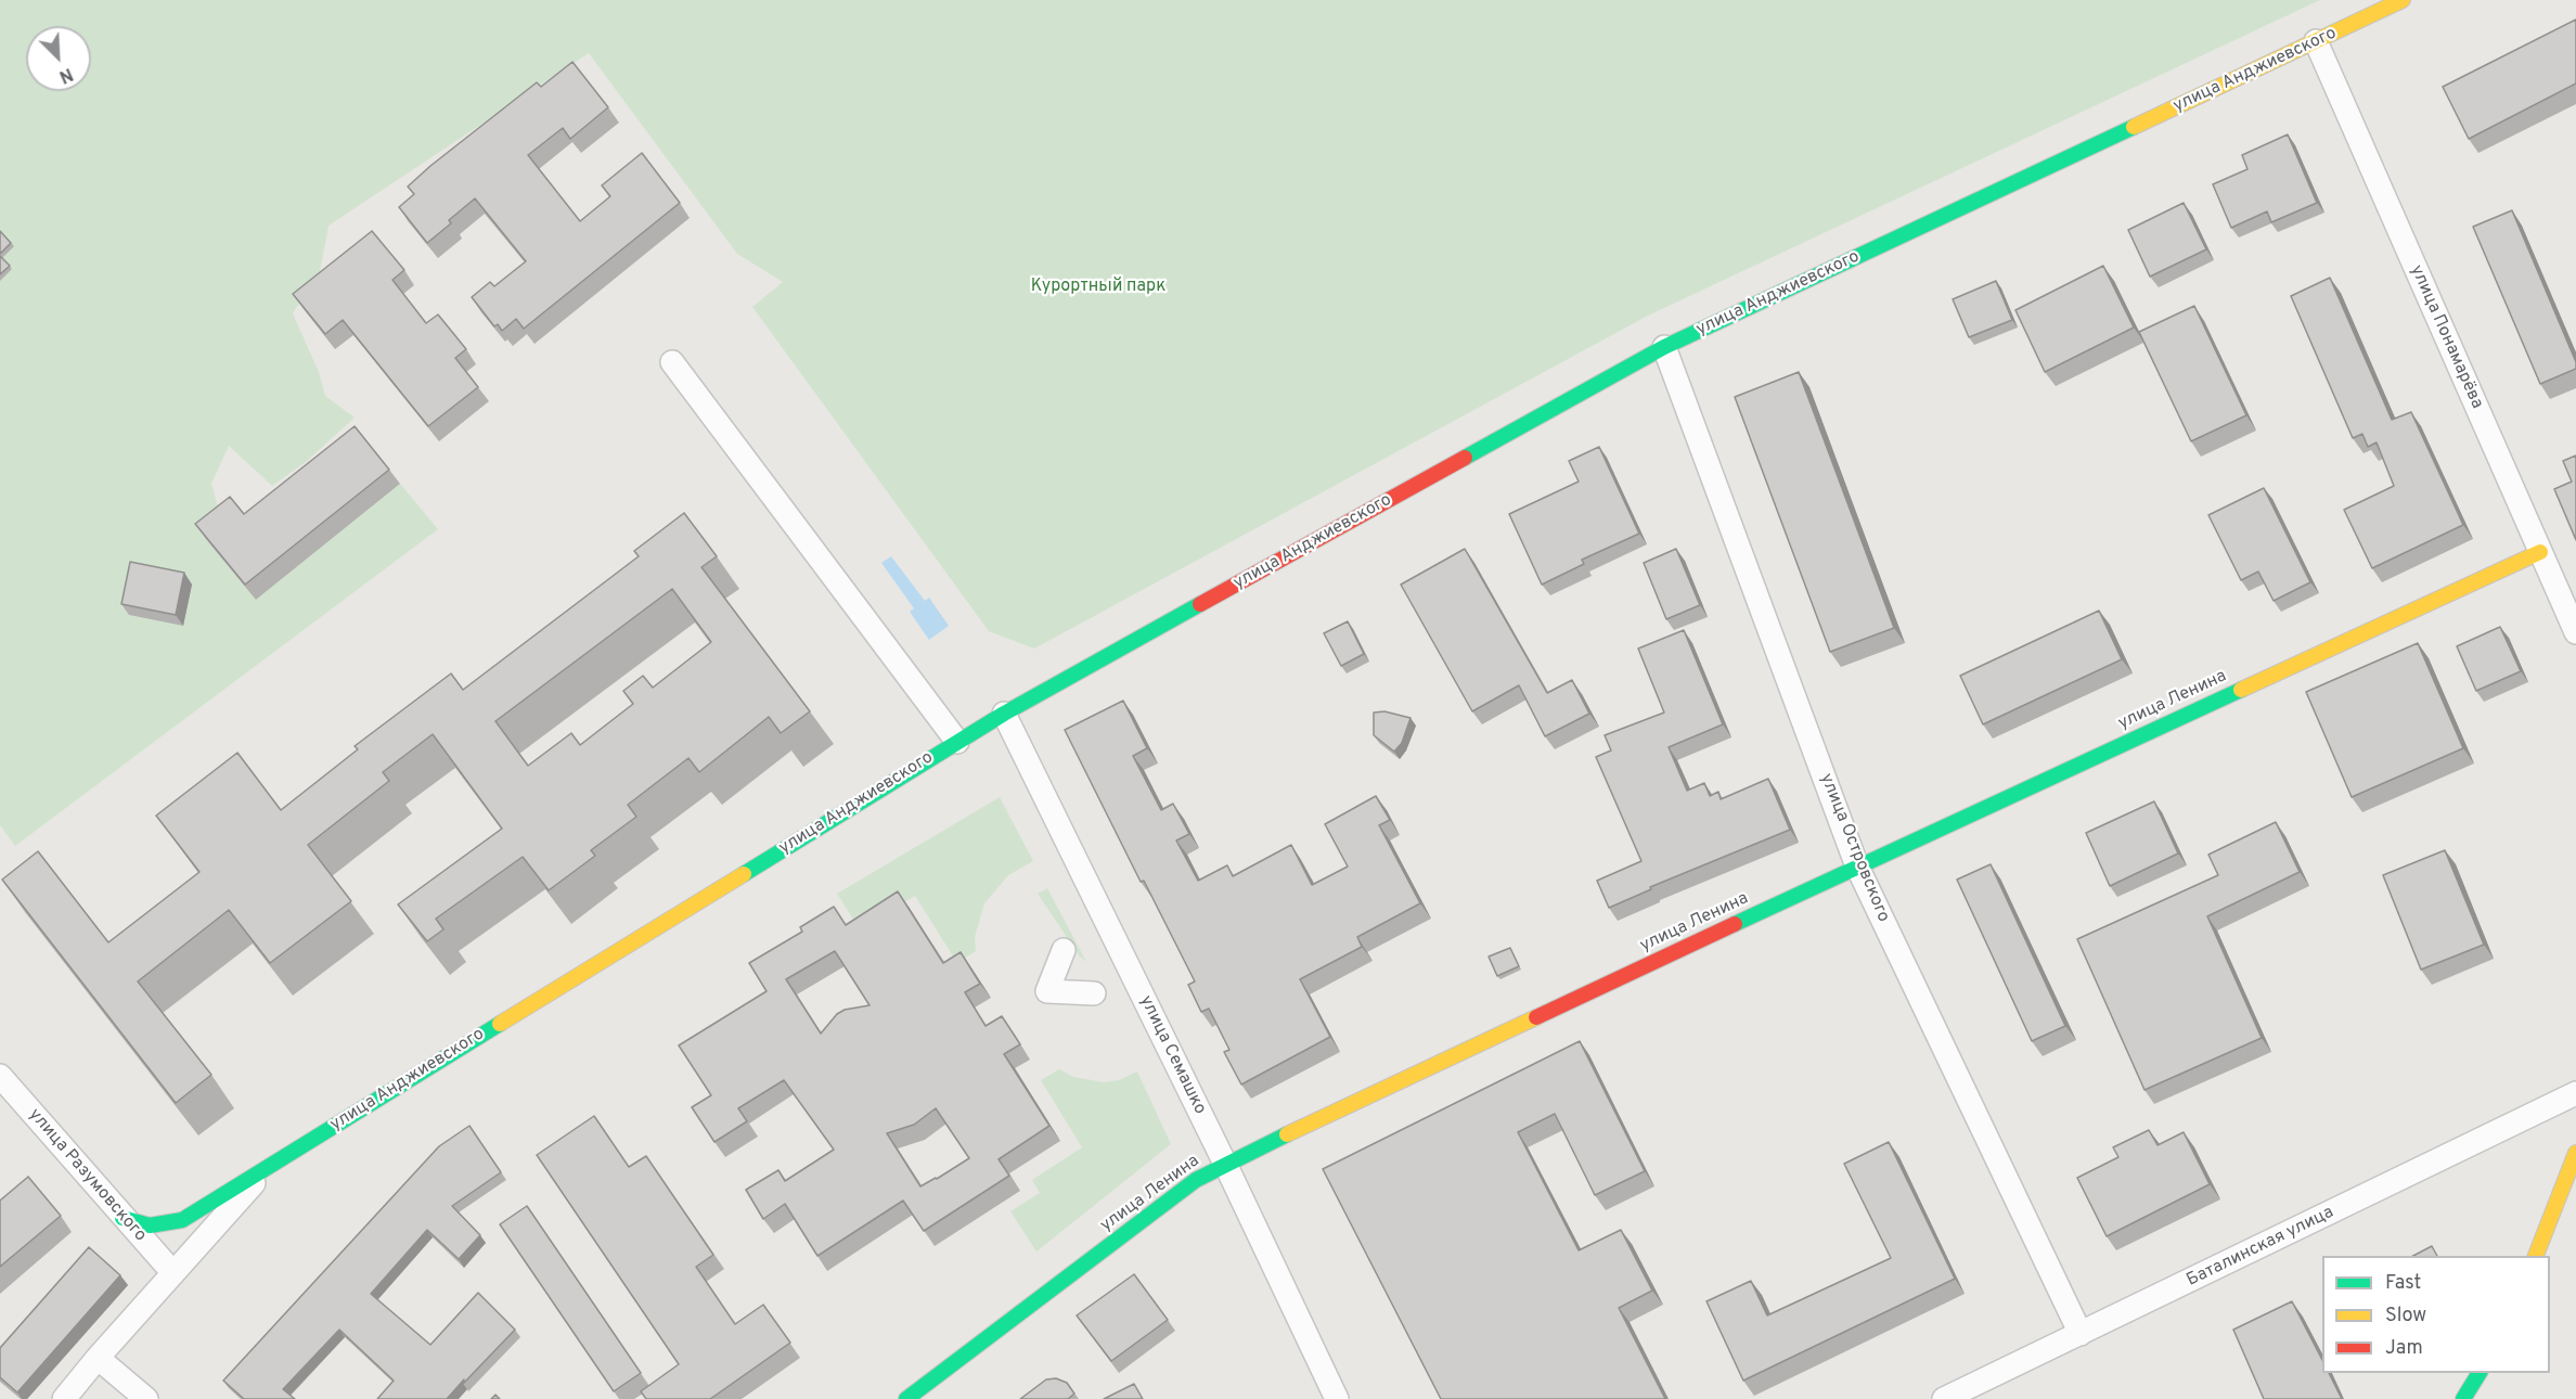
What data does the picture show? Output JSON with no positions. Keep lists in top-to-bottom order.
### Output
{
  "streets": {
    "street": [
      "улица Анджиевского",
      "улица Понамарёва",
      "улица Ленина",
      "улица Островского",
      "улица Семашко",
      "улица Разумовского",
      "Баталинская улица"
    ]
  },
  "crossings": [
    ["улица Анджиевского", "улица Понамарёва"],
    ["улица Анджиевского", "улица Островского"],
    ["улица Анджиевского", "улица Семашко"],
    ["улица Анджиевского", "улица Разумовского"],
    ["улица Понамарёва", "улица Ленина"],
    ["улица Ленина", "улица Островского"],
    ["улица Ленина", "улица Семашко"],
    ["улица Островского", "Баталинская улица"]
  ],
  "parks": ["Курортный парк"],
  "legend": ["Fast", "Slow", "Jam"],
  "north": "bottom right"
}
